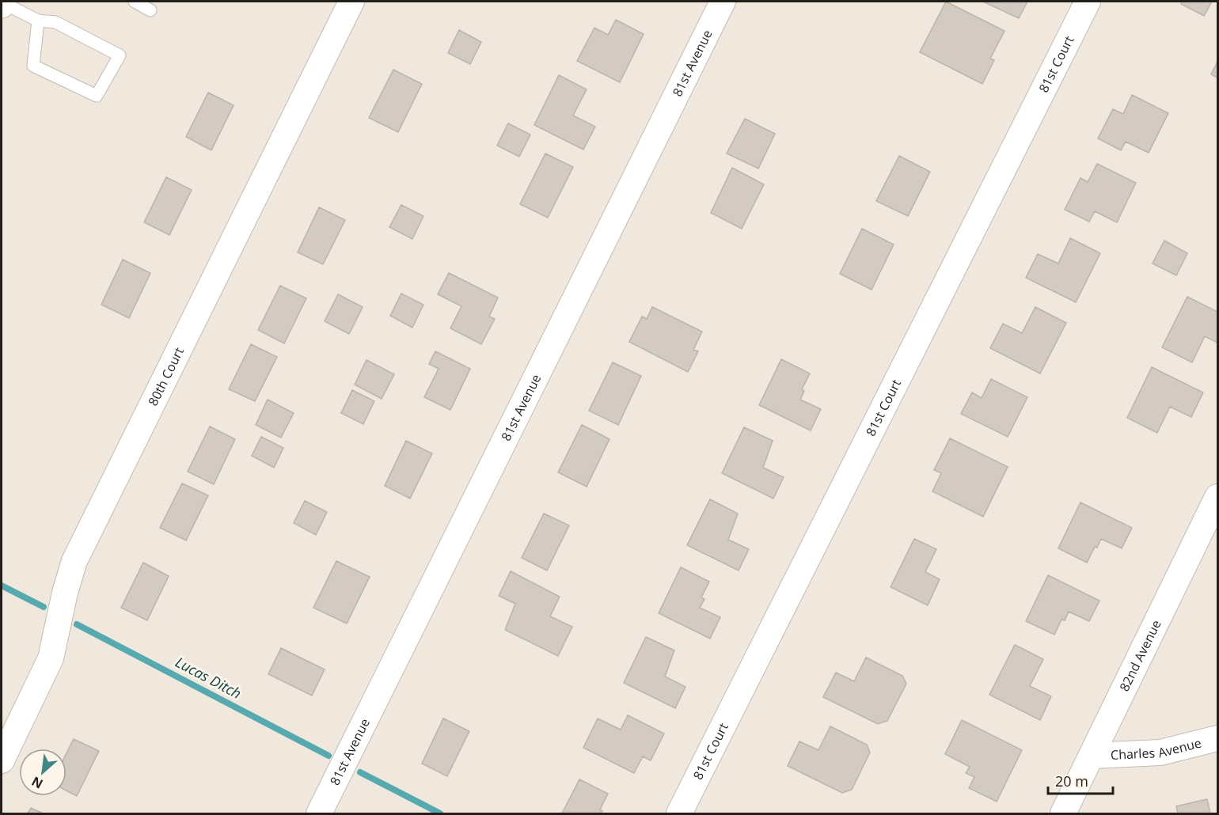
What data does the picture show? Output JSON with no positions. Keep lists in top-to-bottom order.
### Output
{
  "streets": {
    "street": [
      "81st Avenue",
      "81st Court",
      "80th Court",
      "82nd Avenue",
      "Charles Avenue"
    ]
  },
  "crossings": [
    ["82nd Avenue", "Charles Avenue"]
  ],
  "water": ["Lucas Ditch"],
  "scale_bar": "20 m",
  "north": "bottom left"
}
